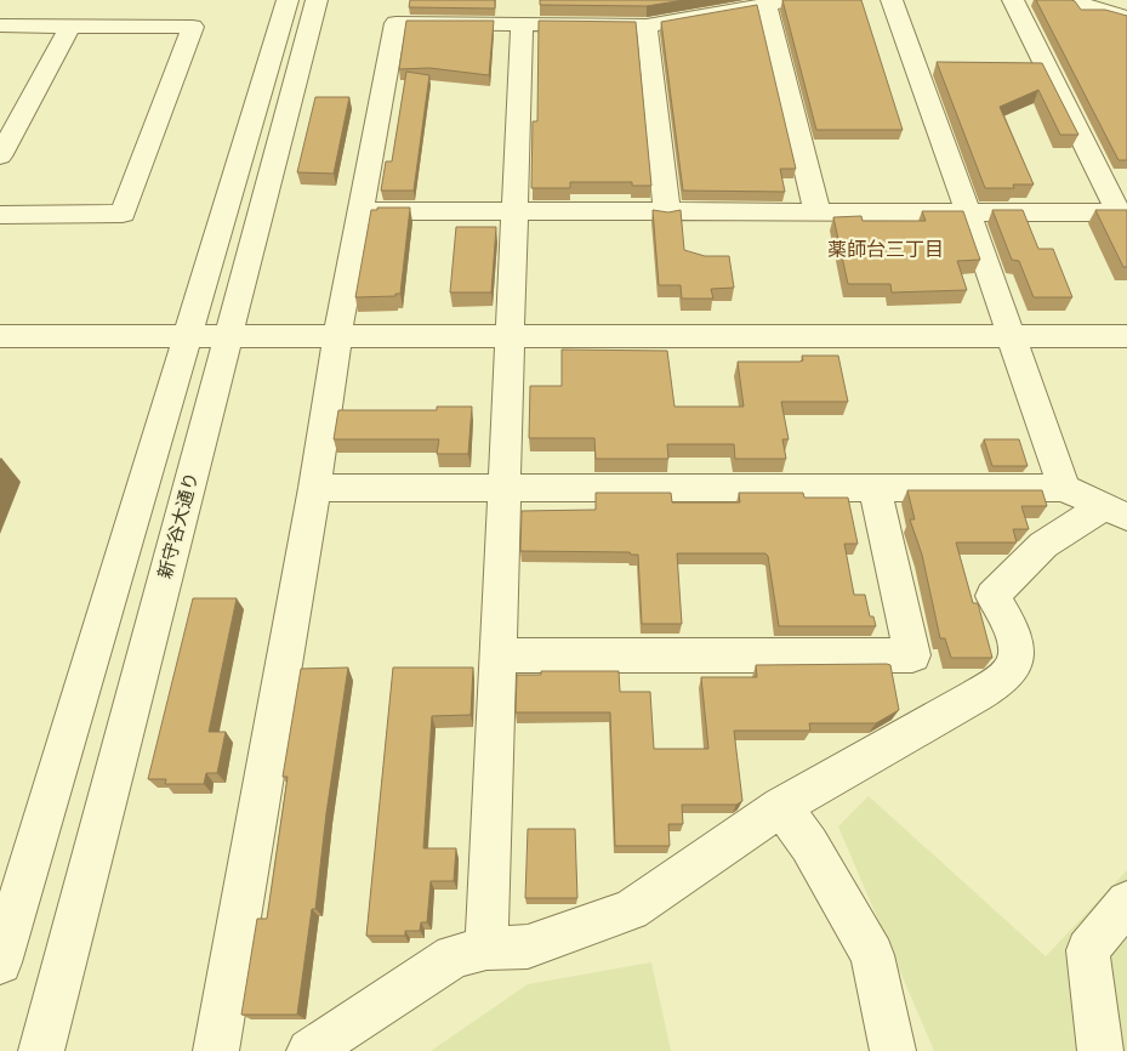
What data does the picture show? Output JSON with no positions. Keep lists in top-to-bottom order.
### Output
{
  "streets": {
    "street": ["新守谷大通り"]
  },
  "districts": ["薬師台三丁目"]
}
